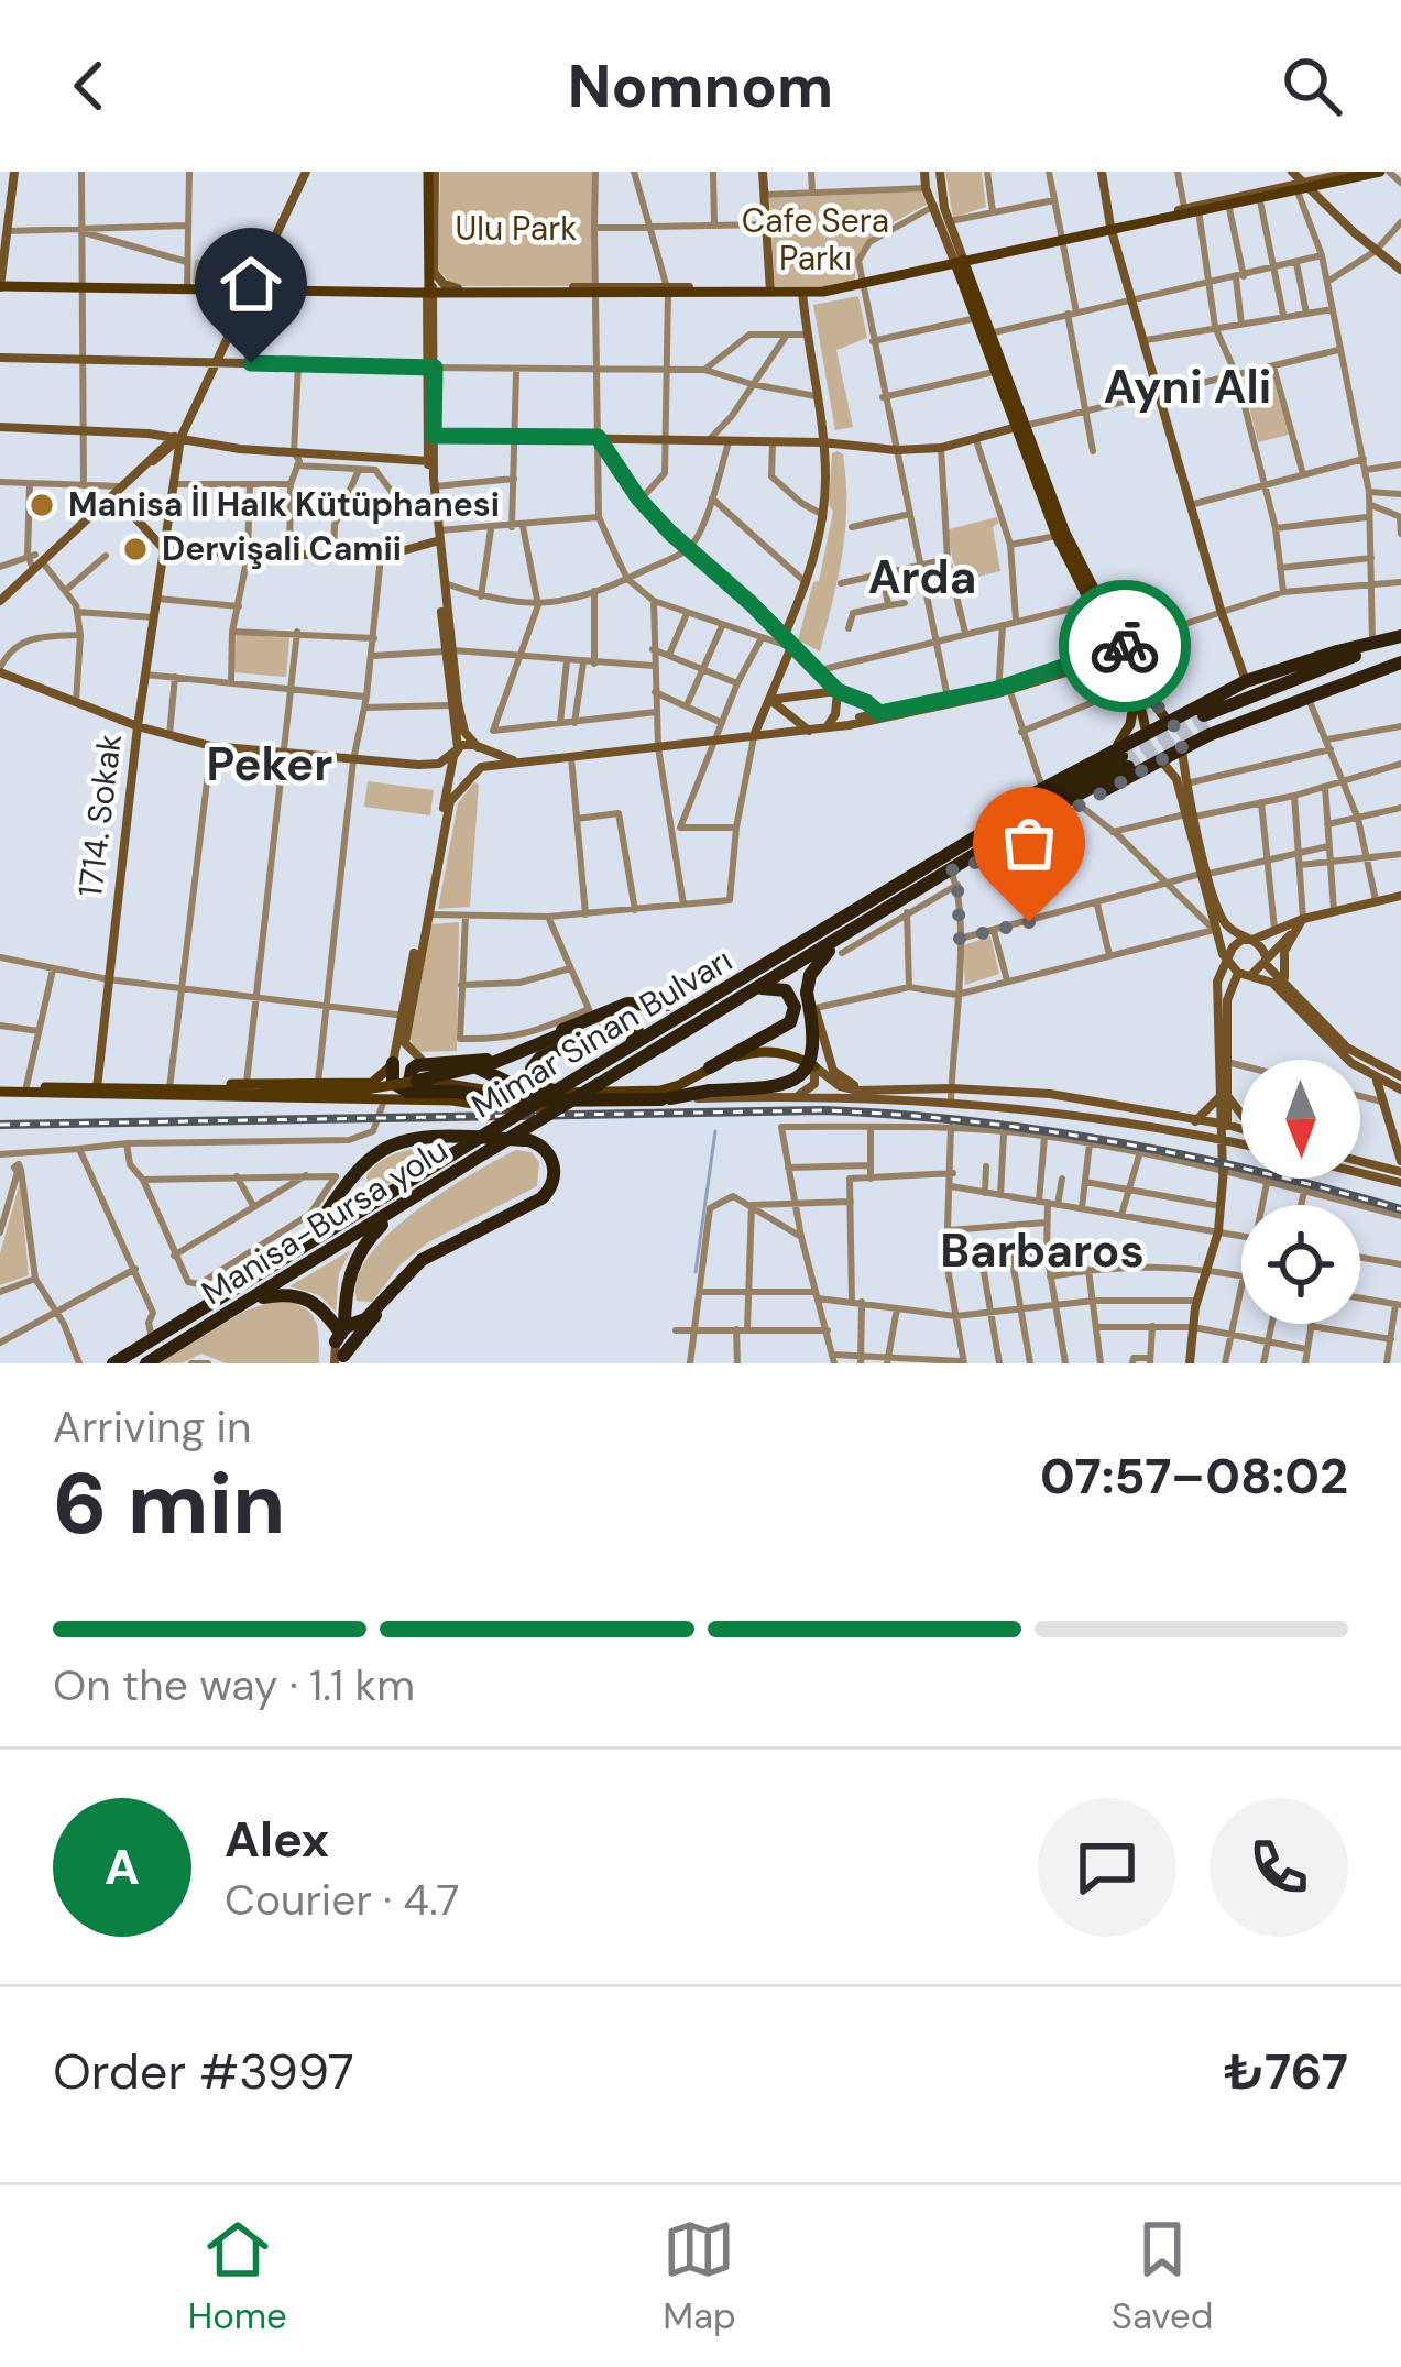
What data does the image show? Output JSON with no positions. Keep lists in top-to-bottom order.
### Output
{
  "streets": {
    "highway": ["Mimar Sinan Bulvarı", "Manisa-Bursa yolu"],
    "main road": ["1714. Sokak"]
  },
  "districts": [
    "Ayni Ali",
    "Arda",
    "Peker",
    "Barbaros"
  ],
  "parks": ["Cafe Sera Parkı", "Ulu Park"],
  "places": ["Manisa İl Halk Kütüphanesi", "Dervişali Camii"],
  "north": "bottom",
  "page": {
    "header": "Nomnom",
    "heading": ["6 min", "Arriving in", "07:57–08:02"],
    "panel": [
      "Alex",
      "Courier · 4.7",
      "Order #3997",
      "₺767"
    ],
    "bar": "On the way · 1.1 km",
    "round": "A",
    "tabs": ["Home", "Map", "Saved"]
  }
}
